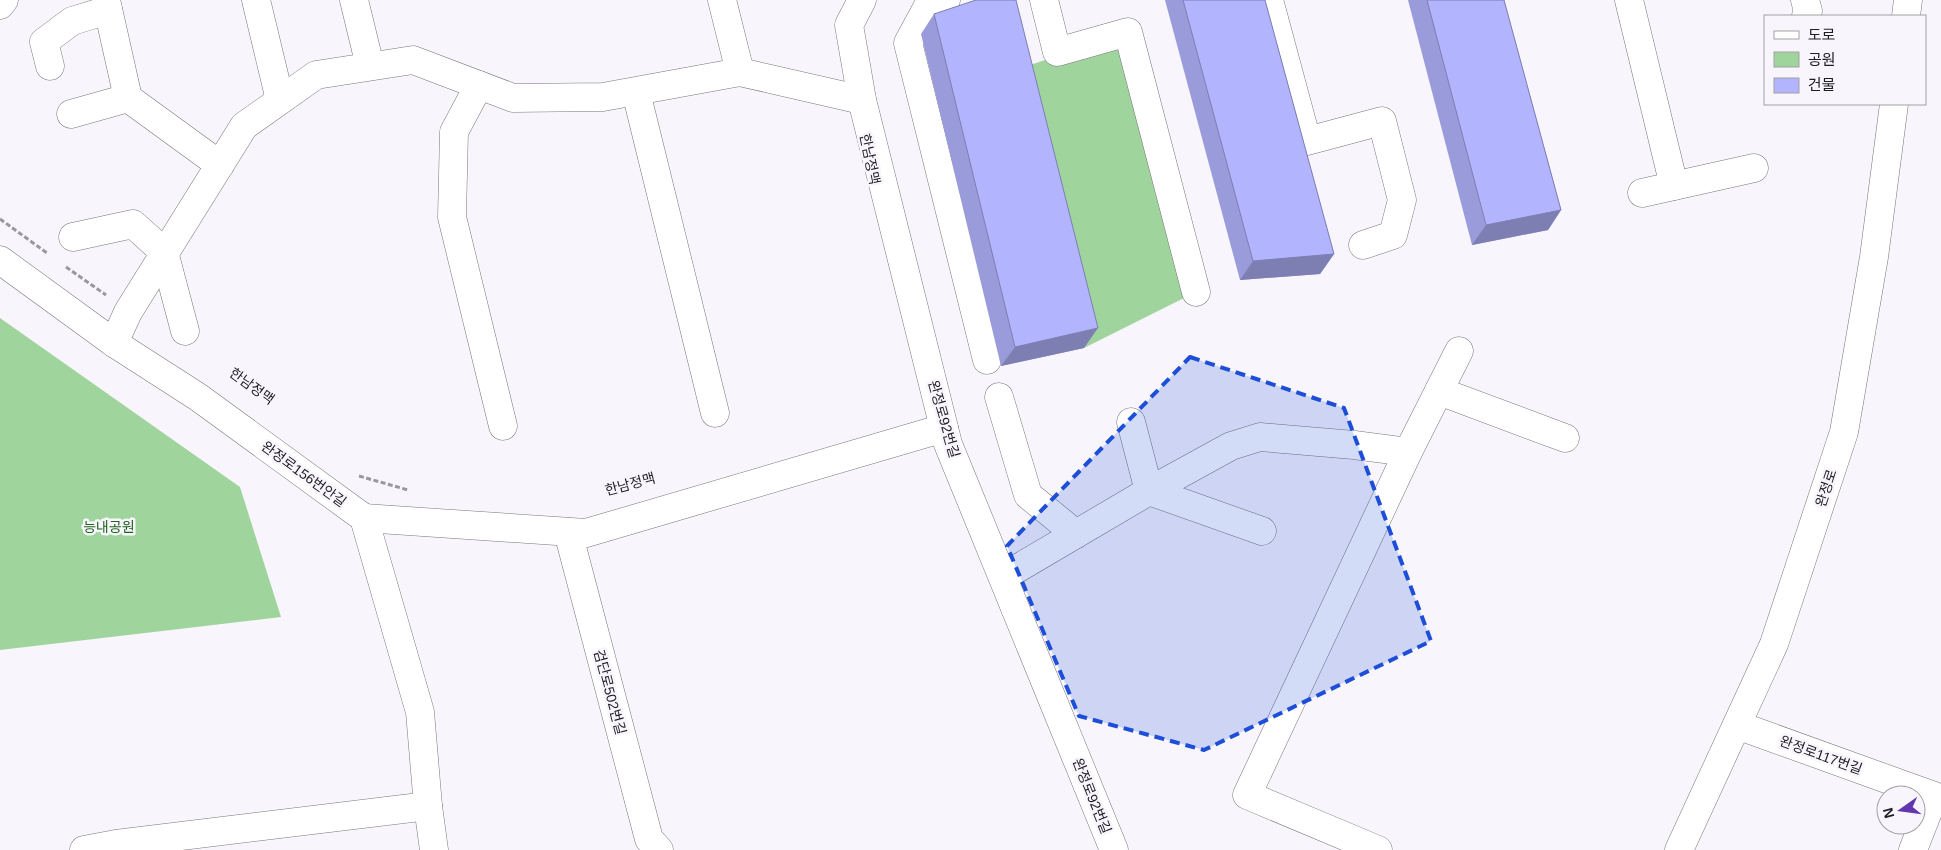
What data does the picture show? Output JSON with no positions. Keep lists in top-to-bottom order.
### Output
{
  "streets": {
    "street": [
      "완정로92번길",
      "완정로156번안길",
      "완정로",
      "검단로502번길",
      "완정로117번길"
    ]
  },
  "crossings": [
    ["완정로", "완정로117번길"]
  ],
  "parks": ["능내공원"],
  "legend": ["도로", "공원", "건물"],
  "north": "left"
}
